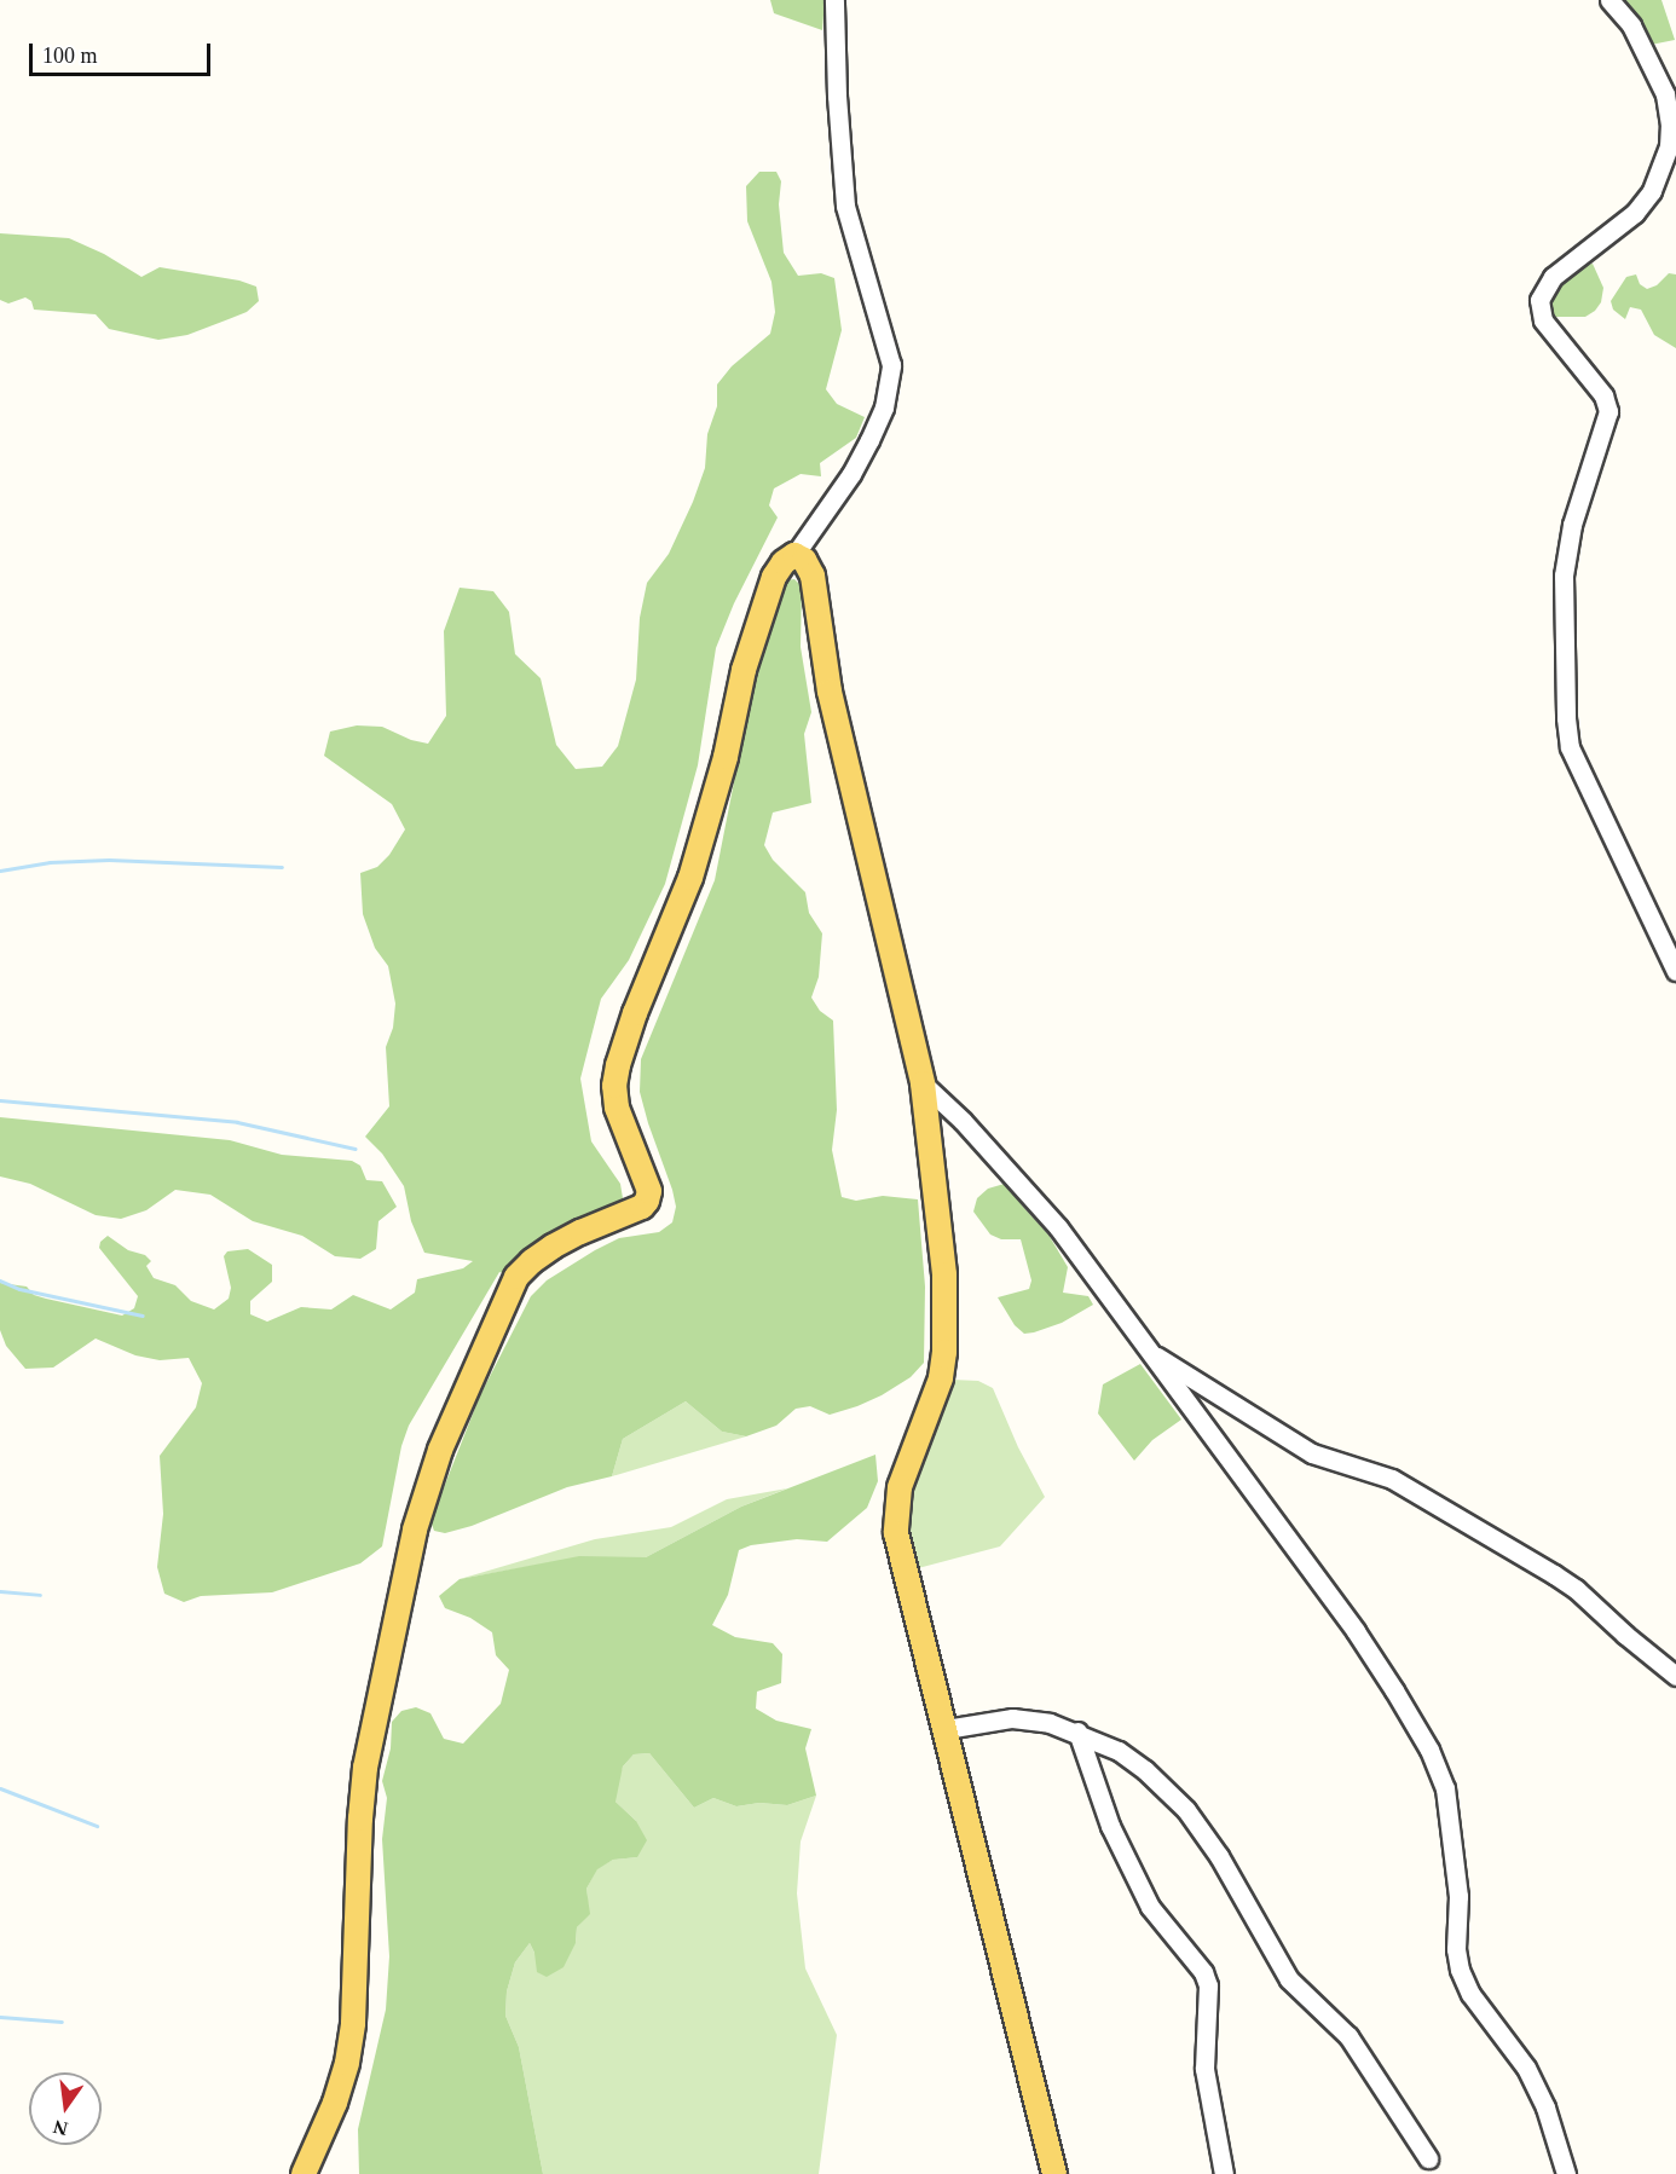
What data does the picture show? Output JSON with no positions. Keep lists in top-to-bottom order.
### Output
{
  "scale_bar": "100 m",
  "north": "bottom"
}
